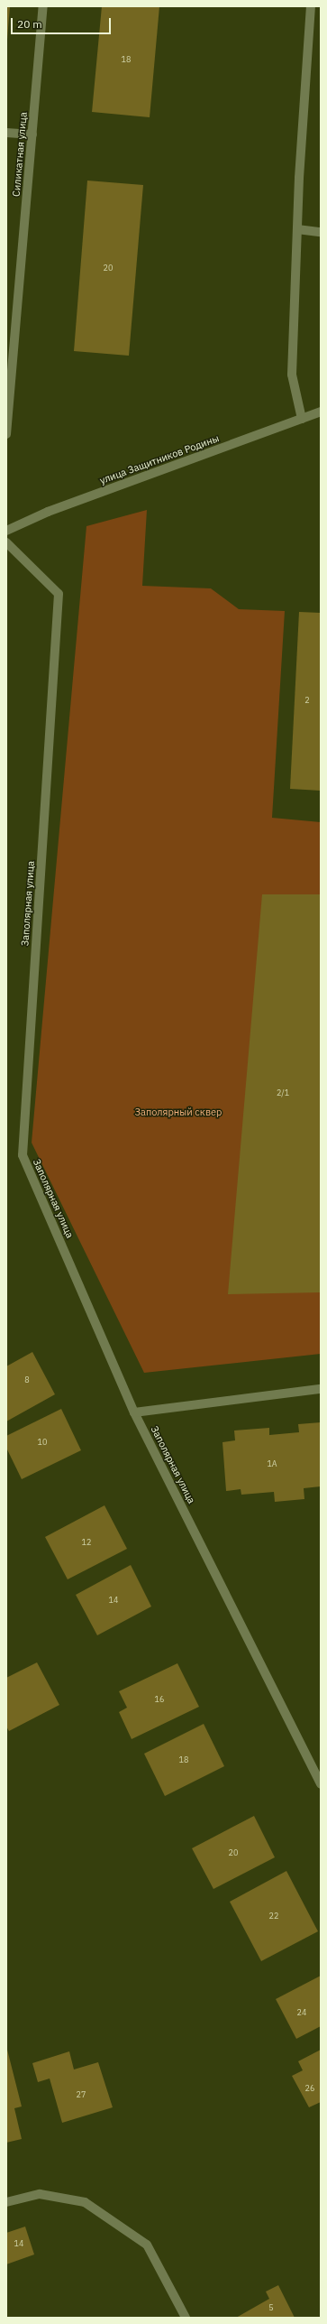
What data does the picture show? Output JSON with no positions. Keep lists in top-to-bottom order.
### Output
{
  "streets": {
    "street": ["Силикатная улица", "улица Защитников Родины", "Заполярная улица"]
  },
  "parks": ["Заполярный сквер"],
  "house_numbers": [
    "18",
    "20",
    "2",
    "2/1",
    "8",
    "10",
    "1А",
    "12",
    "14",
    "16",
    "18",
    "20",
    "22",
    "24",
    "26",
    "27",
    "14",
    "5"
  ],
  "scale_bar": "20 m"
}
